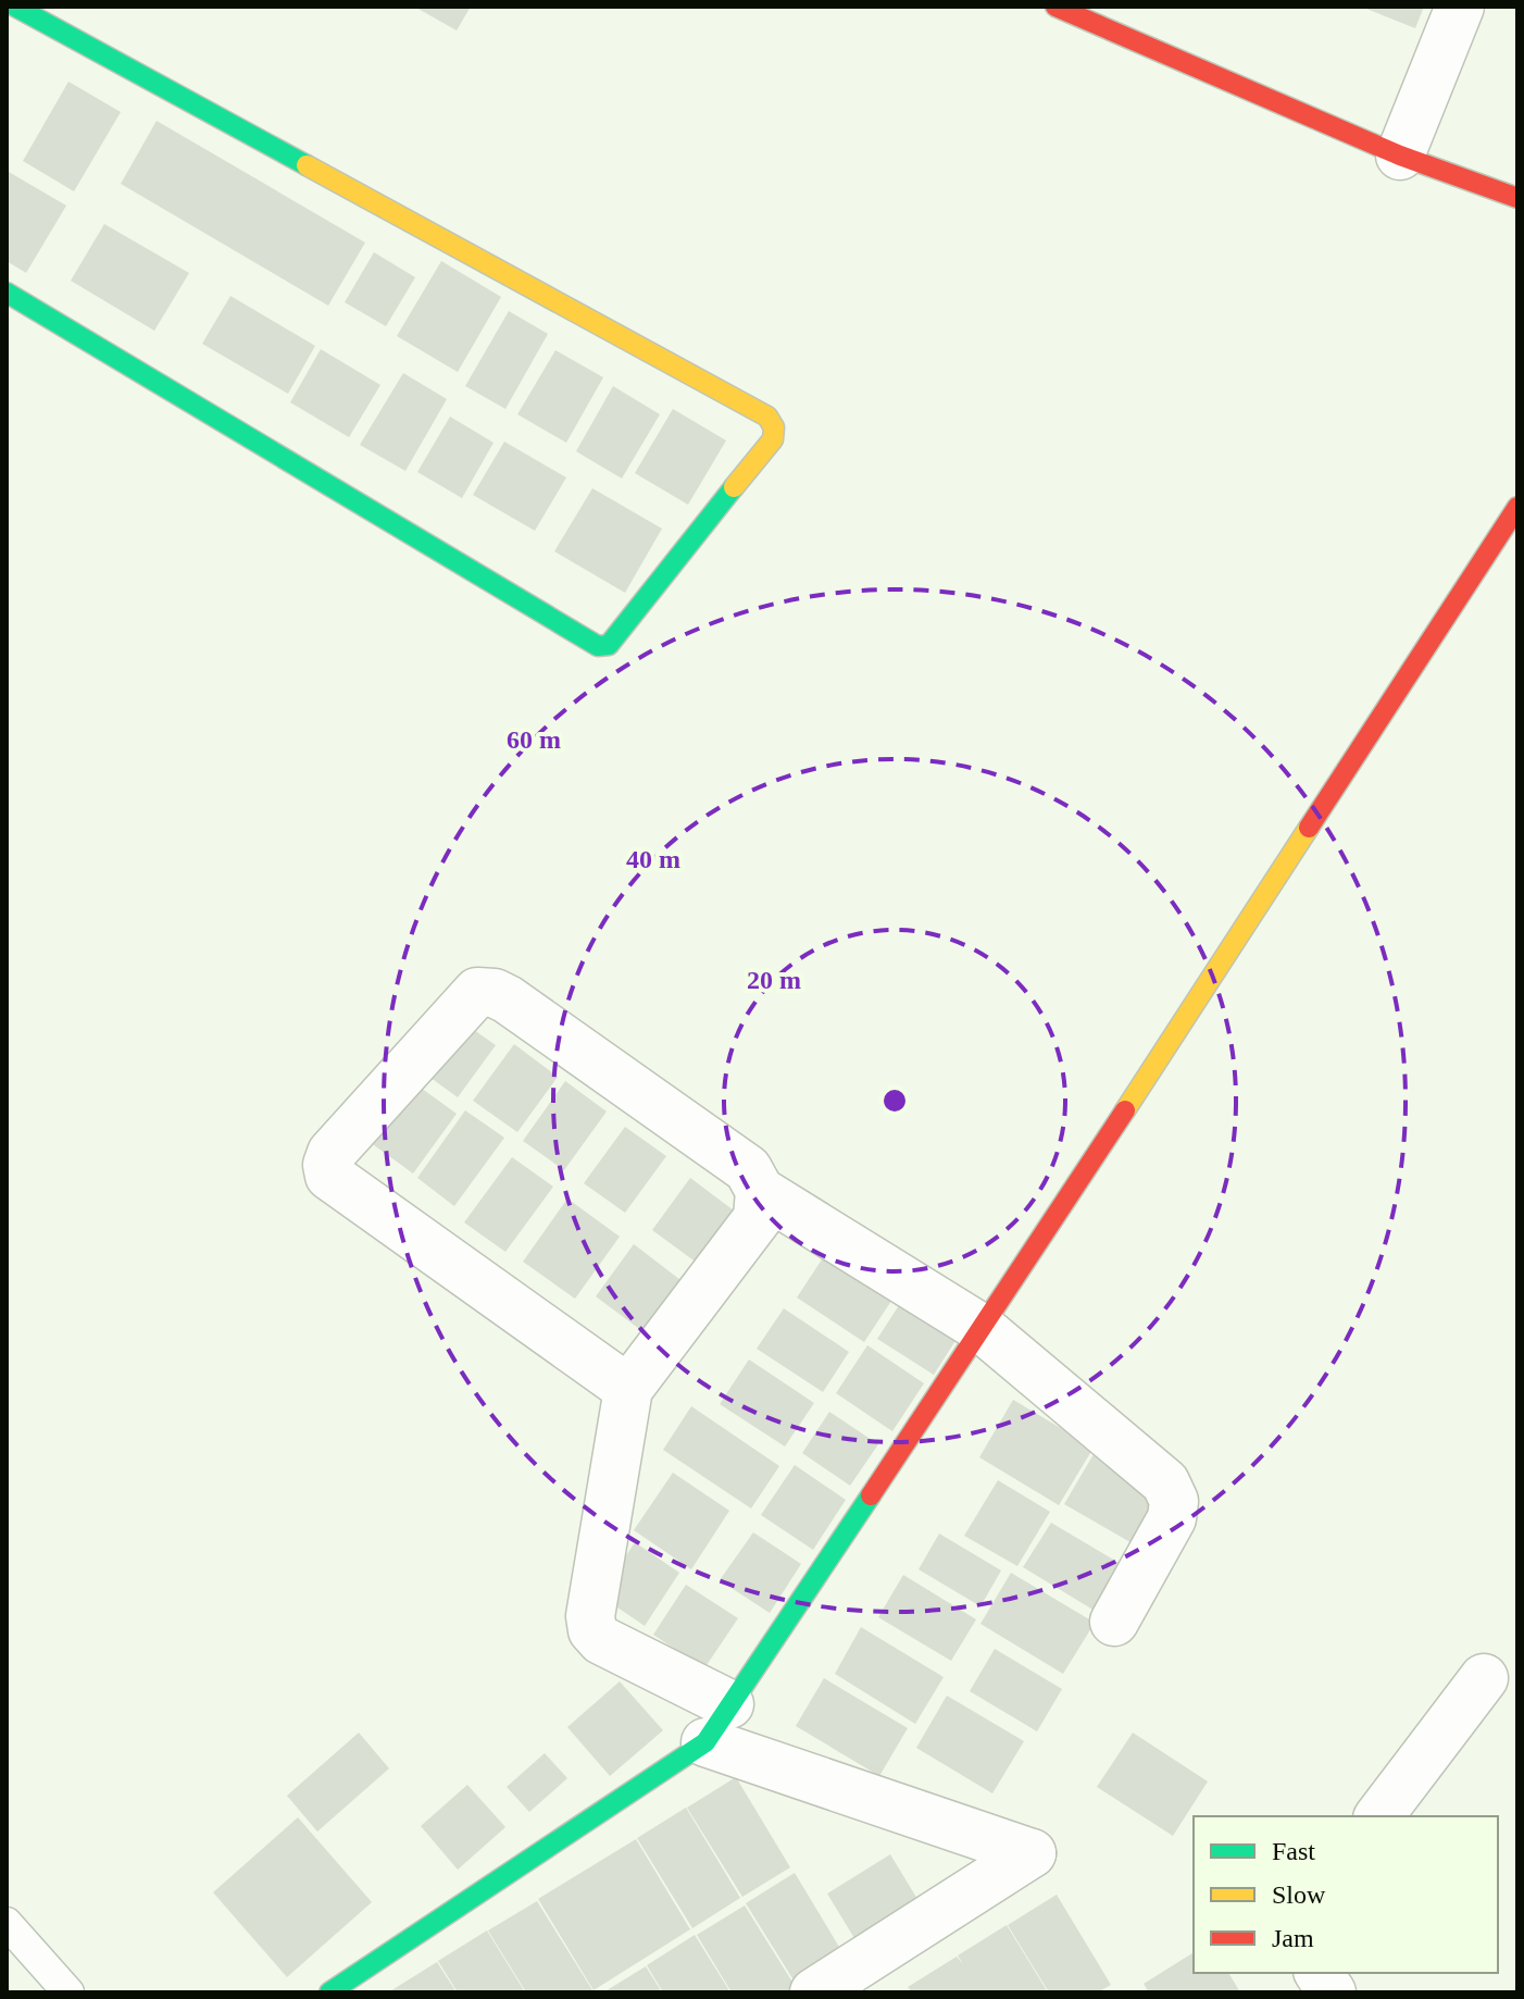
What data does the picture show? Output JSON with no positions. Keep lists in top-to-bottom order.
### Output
{
  "legend": ["Fast", "Slow", "Jam"],
  "rings": ["60 m", "40 m", "20 m"]
}
